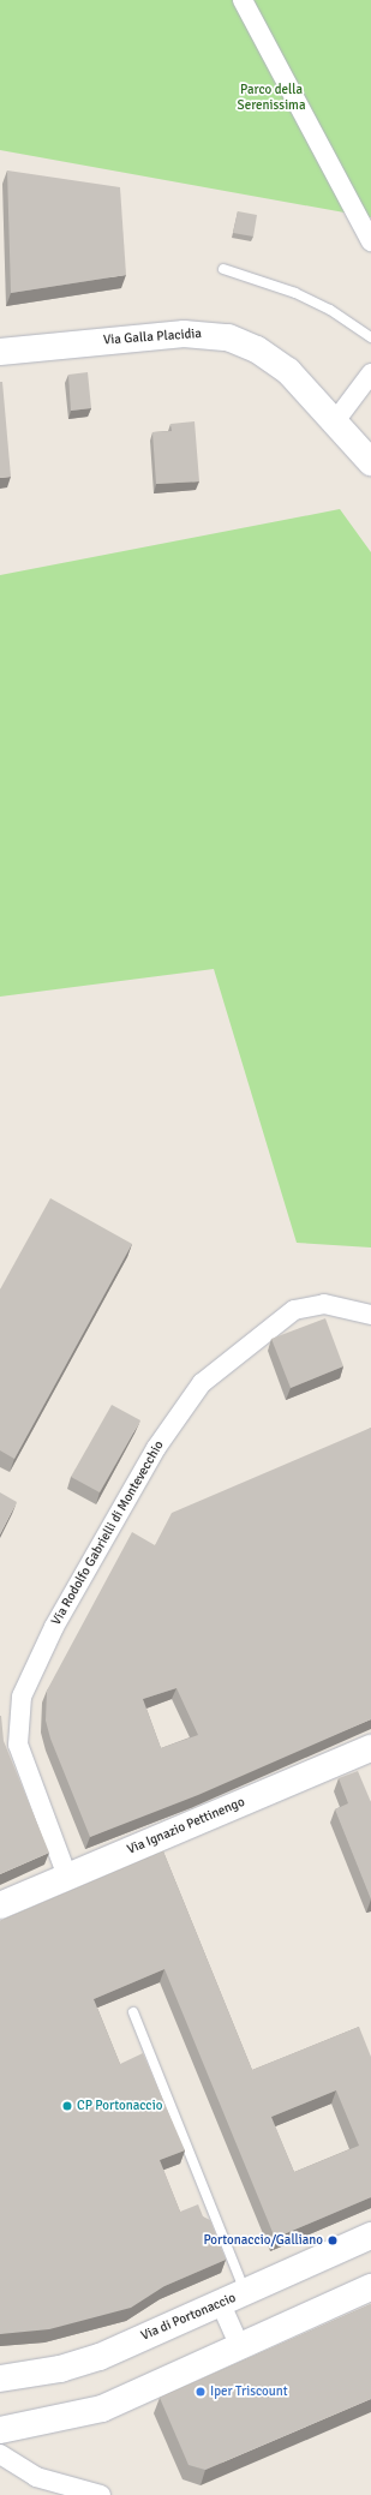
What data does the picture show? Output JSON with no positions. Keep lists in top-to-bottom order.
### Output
{
  "streets": {
    "main road": ["Via Galla Placidia", "Via Ignazio Pettinengo", "Via di Portonaccio"],
    "street": ["Via Rodolfo Gabrielli di Montevecchio"]
  },
  "crossings": [
    ["Via Rodolfo Gabrielli di Montevecchio", "Via Ignazio Pettinengo"]
  ],
  "parks": ["Parco della Serenissima"],
  "places": ["CP Portonaccio", "Portonaccio/Galliano", "Iper Triscount"]
}
